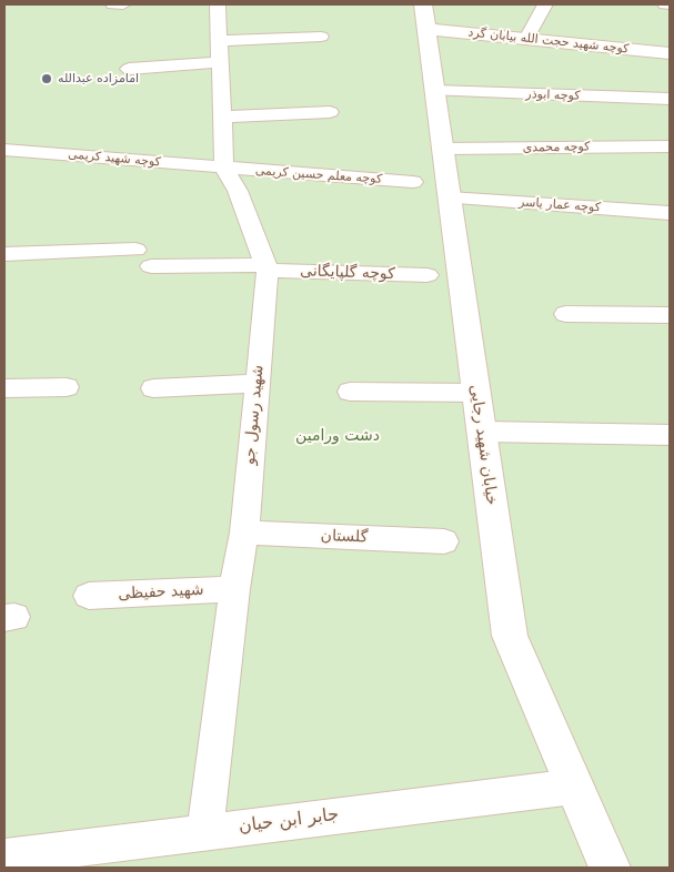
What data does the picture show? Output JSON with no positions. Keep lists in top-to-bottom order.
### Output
{
  "streets": {
    "street": [
      "کوچه شهید حجت الله بیابان گرد",
      "کوچه ابوذر",
      "کوچه محمدی",
      "کوچه شهید کریمی",
      "کوچه معلم حسین کریمی",
      "کوچه عمار یاسر",
      "کوچه گلپایگانی",
      "شهید رسول جو",
      "خیابان شهید رجایی",
      "گلستان",
      "شهید حفیظی",
      "جابر ابن حیان"
    ]
  },
  "crossings": [
    ["کوچه شهید حجت الله بیابان گرد", "خیابان شهید رجایی"],
    ["کوچه ابوذر", "خیابان شهید رجایی"],
    ["کوچه محمدی", "خیابان شهید رجایی"],
    ["کوچه شهید کریمی", "کوچه معلم حسین کریمی"],
    ["کوچه شهید کریمی", "شهید رسول جو"],
    ["کوچه معلم حسین کریمی", "شهید رسول جو"],
    ["کوچه عمار یاسر", "خیابان شهید رجایی"],
    ["کوچه گلپایگانی", "شهید رسول جو"],
    ["شهید رسول جو", "گلستان"],
    ["شهید رسول جو", "شهید حفیظی"],
    ["شهید رسول جو", "جابر ابن حیان"],
    ["خیابان شهید رجایی", "جابر ابن حیان"]
  ],
  "parks": ["دشت ورامین"],
  "places": ["امامزاده عبدالله"]
}
